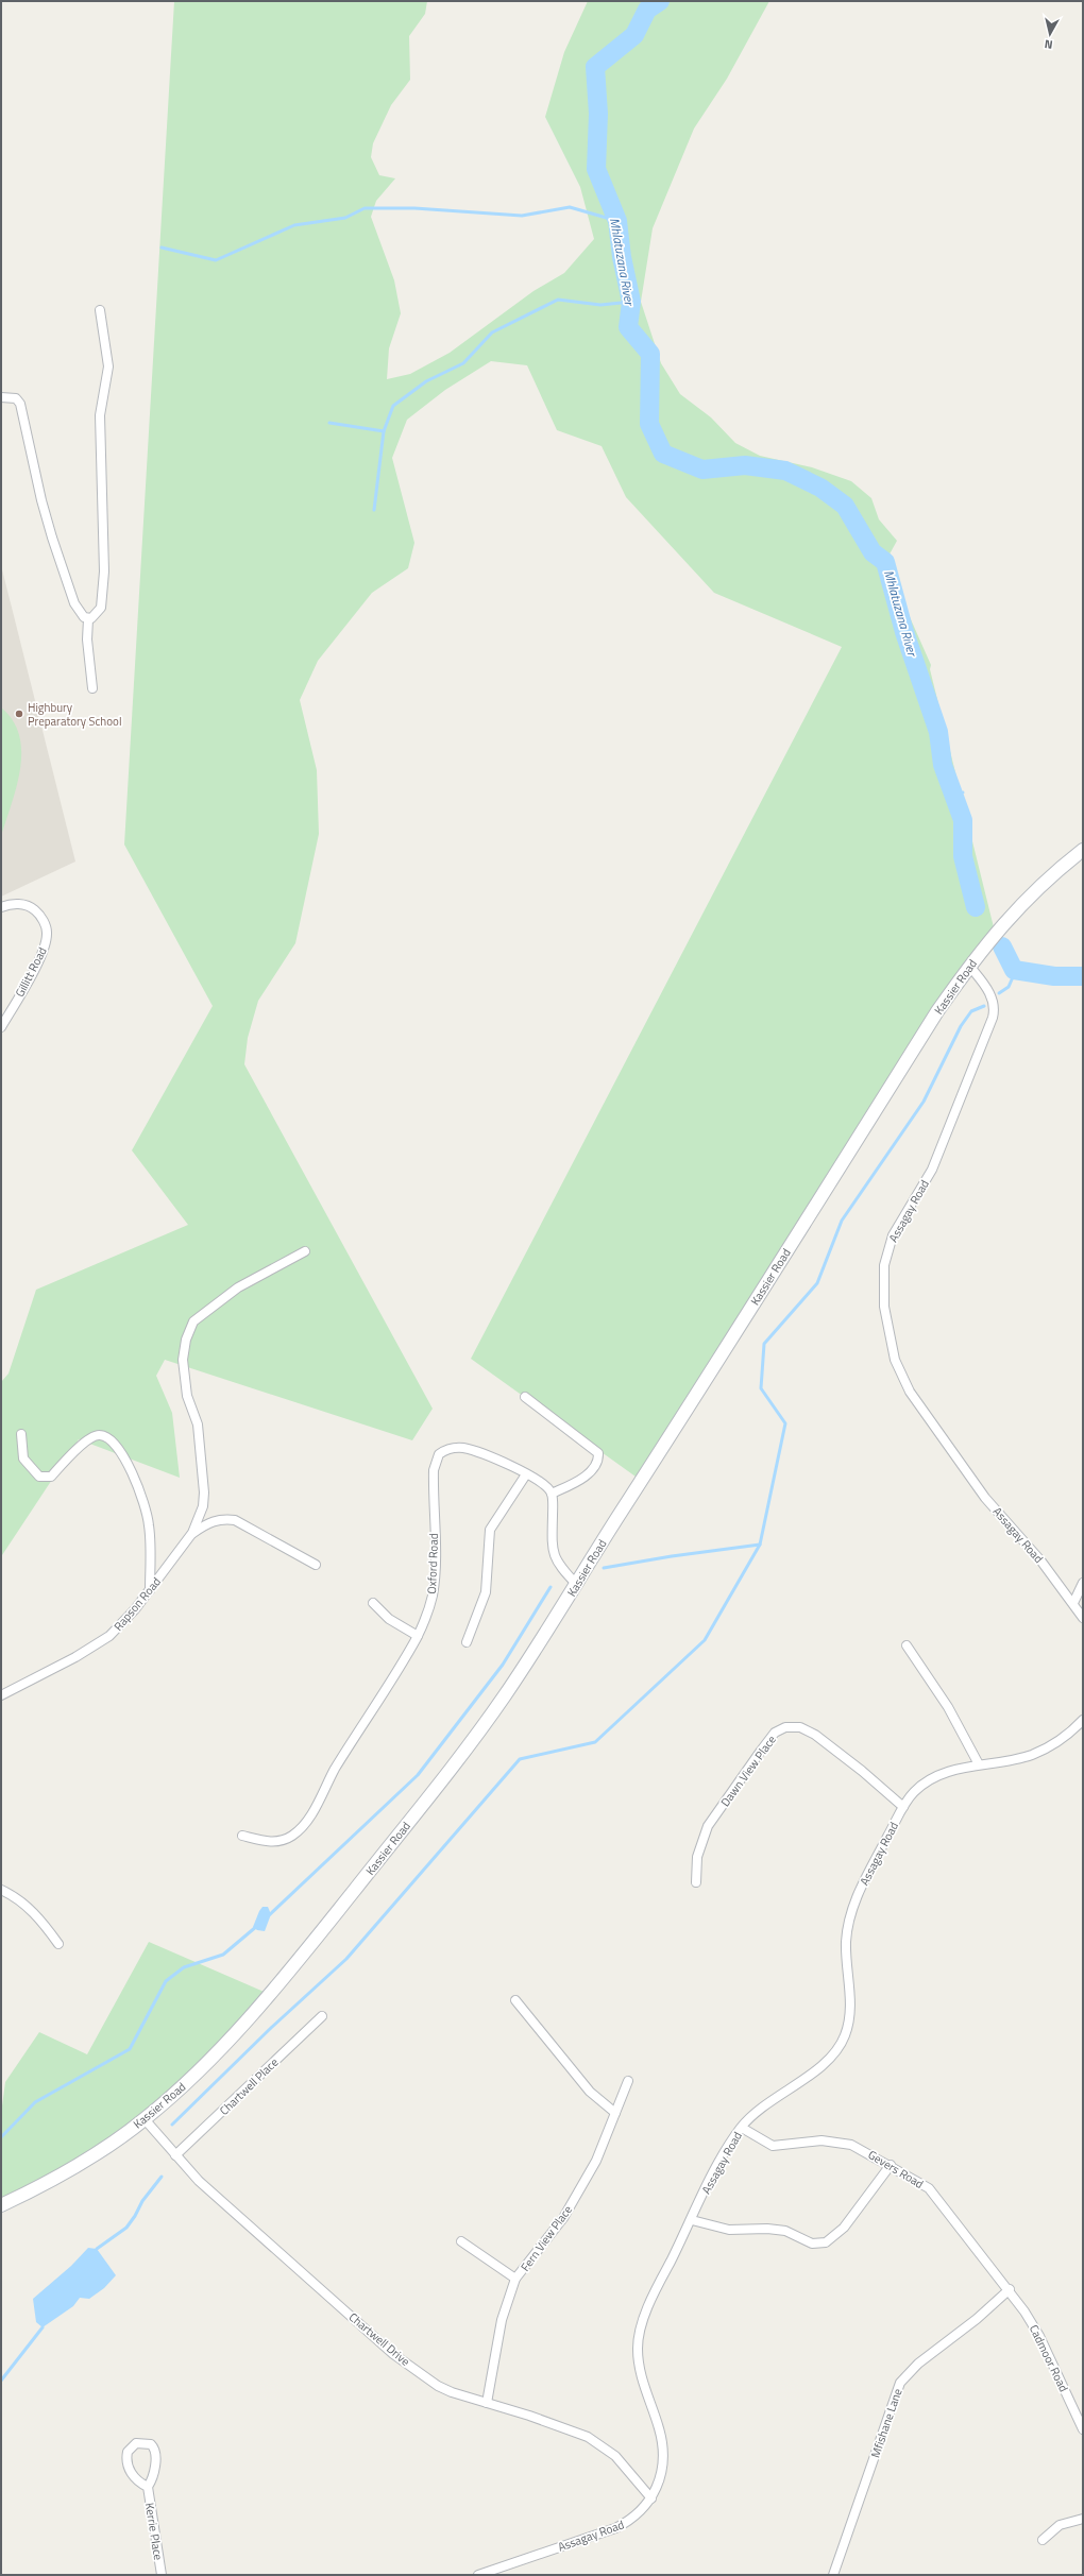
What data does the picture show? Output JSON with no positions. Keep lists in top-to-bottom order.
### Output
{
  "streets": {
    "main road": ["Kassier Road"],
    "street": [
      "Gillitt Road",
      "Assagay Road",
      "Oxford Road",
      "Rapson Road",
      "Dawn View Place",
      "Chartwell Place",
      "Gevers Road",
      "Fern View Place",
      "Chartwell Drive",
      "Cadmoor Road",
      "Mfishane Lane",
      "Kerrie Place"
    ]
  },
  "crossings": [
    ["Kassier Road", "Assagay Road"],
    ["Kassier Road", "Chartwell Drive"],
    ["Assagay Road", "Dawn View Place"],
    ["Assagay Road", "Gevers Road"],
    ["Assagay Road", "Chartwell Drive"],
    ["Chartwell Place", "Chartwell Drive"],
    ["Gevers Road", "Cadmoor Road"],
    ["Gevers Road", "Mfishane Lane"],
    ["Fern View Place", "Chartwell Drive"],
    ["Cadmoor Road", "Mfishane Lane"]
  ],
  "water": ["Mhlatuzana River"],
  "places": ["Highbury Preparatory School"],
  "north": "bottom"
}
